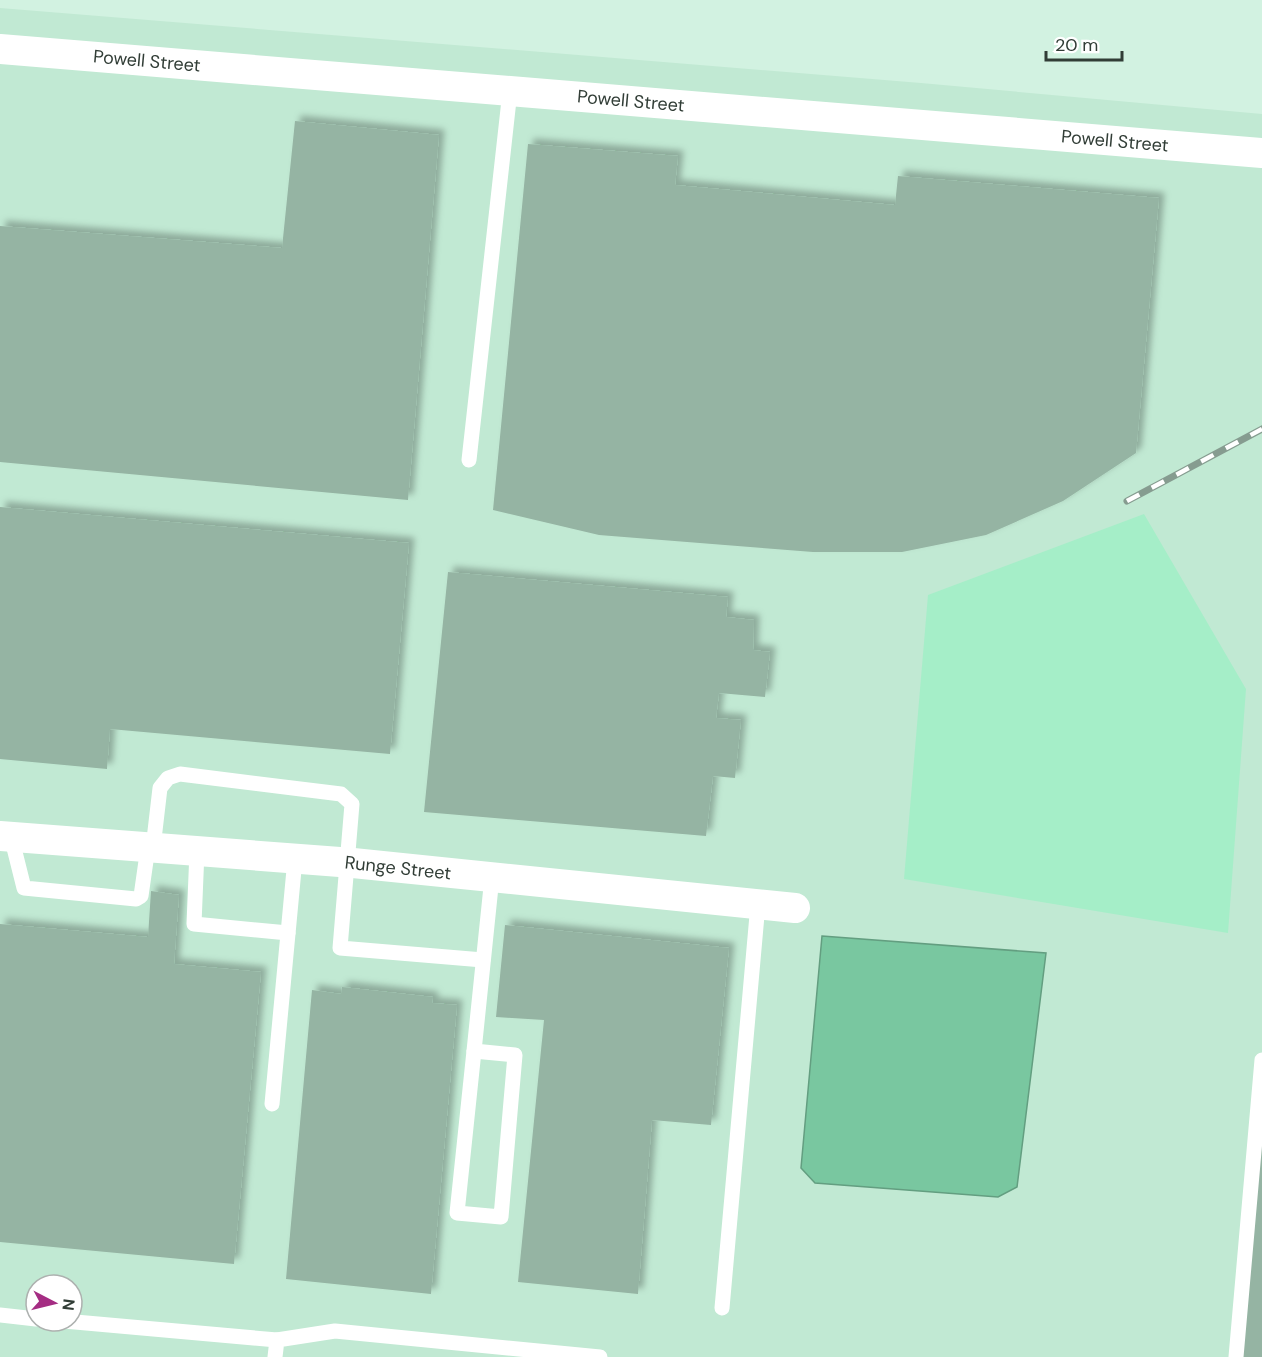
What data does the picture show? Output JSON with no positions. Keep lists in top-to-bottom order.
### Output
{
  "streets": {
    "street": ["Powell Street", "Runge Street"]
  },
  "scale_bar": "20 m",
  "north": "right"
}
